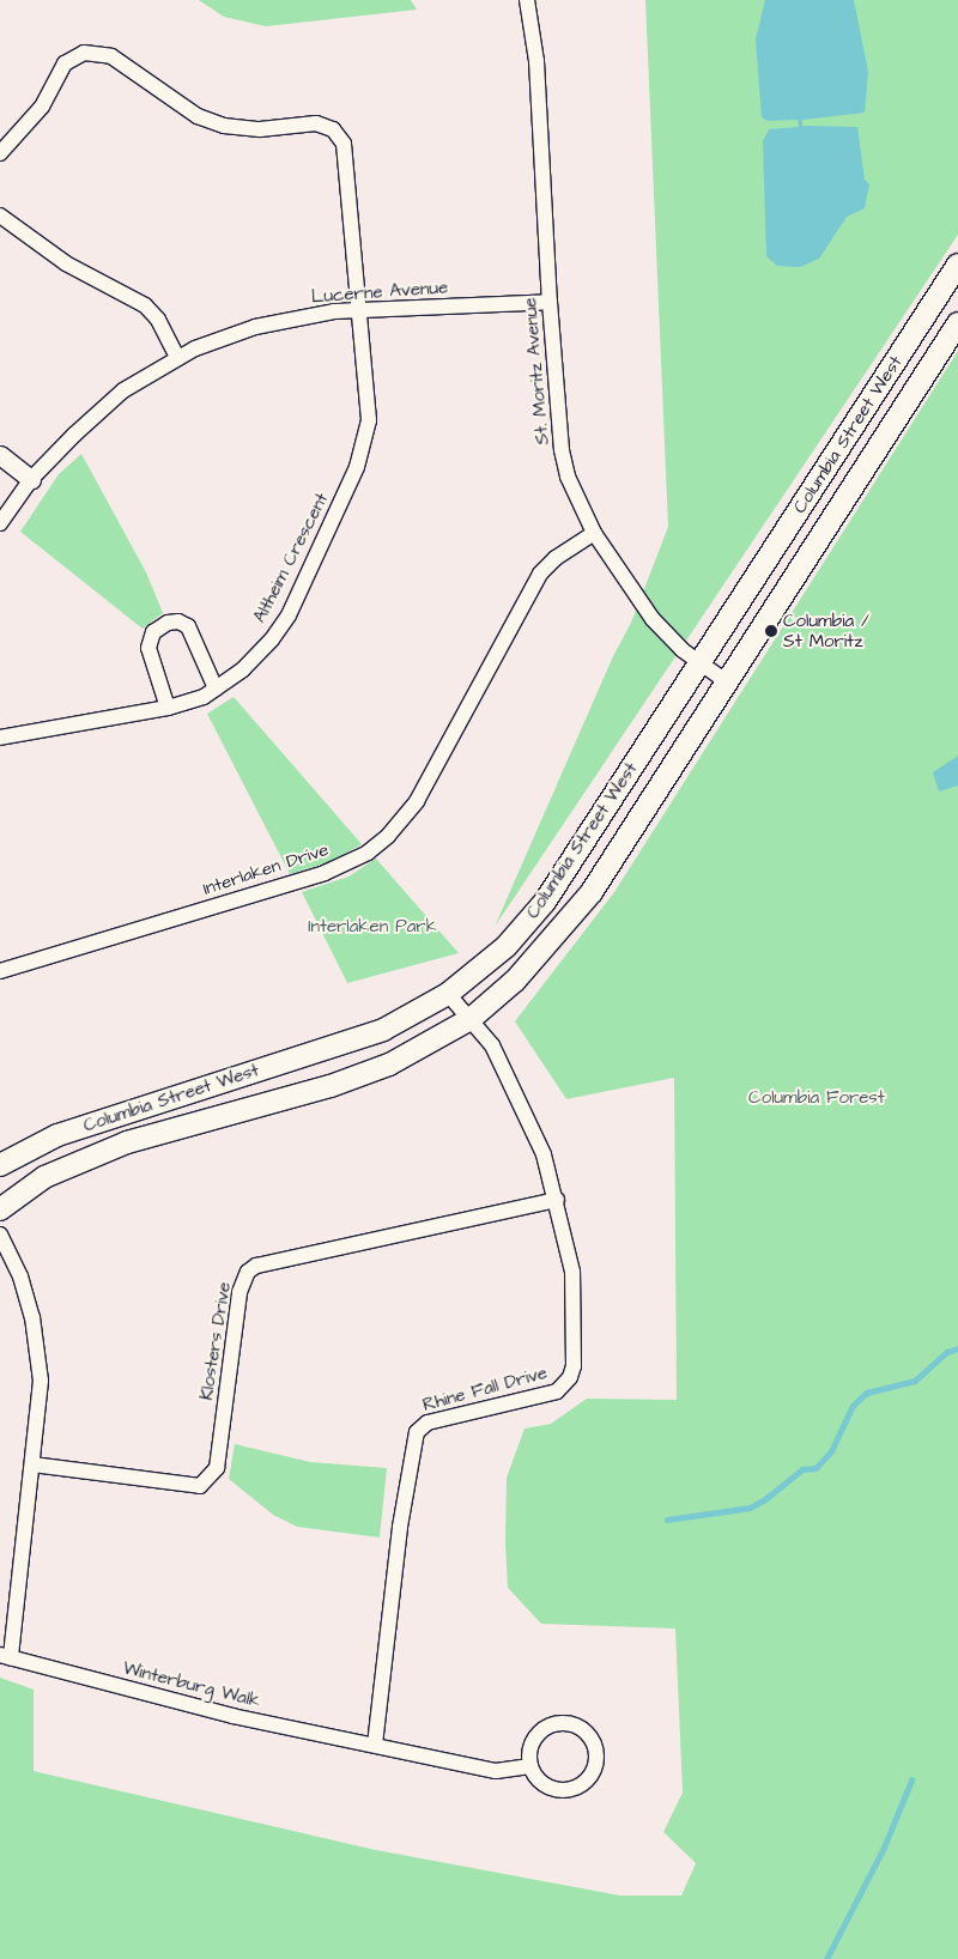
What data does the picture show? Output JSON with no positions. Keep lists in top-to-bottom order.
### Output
{
  "streets": {
    "main road": ["Columbia Street West"],
    "street": [
      "Lucerne Avenue",
      "St. Moritz Avenue",
      "Altheim Crescent",
      "Interlaken Drive",
      "Klosters Drive",
      "Rhine Fall Drive",
      "Winterburg Walk"
    ]
  },
  "crossings": [
    ["Lucerne Avenue", "St. Moritz Avenue"],
    ["Lucerne Avenue", "Altheim Crescent"],
    ["St. Moritz Avenue", "Columbia Street West"],
    ["St. Moritz Avenue", "Interlaken Drive"],
    ["Columbia Street West", "Rhine Fall Drive"],
    ["Klosters Drive", "Rhine Fall Drive"],
    ["Rhine Fall Drive", "Winterburg Walk"]
  ],
  "parks": ["Interlaken Park", "Columbia Forest"],
  "places": ["Columbia / St Moritz"]
}
